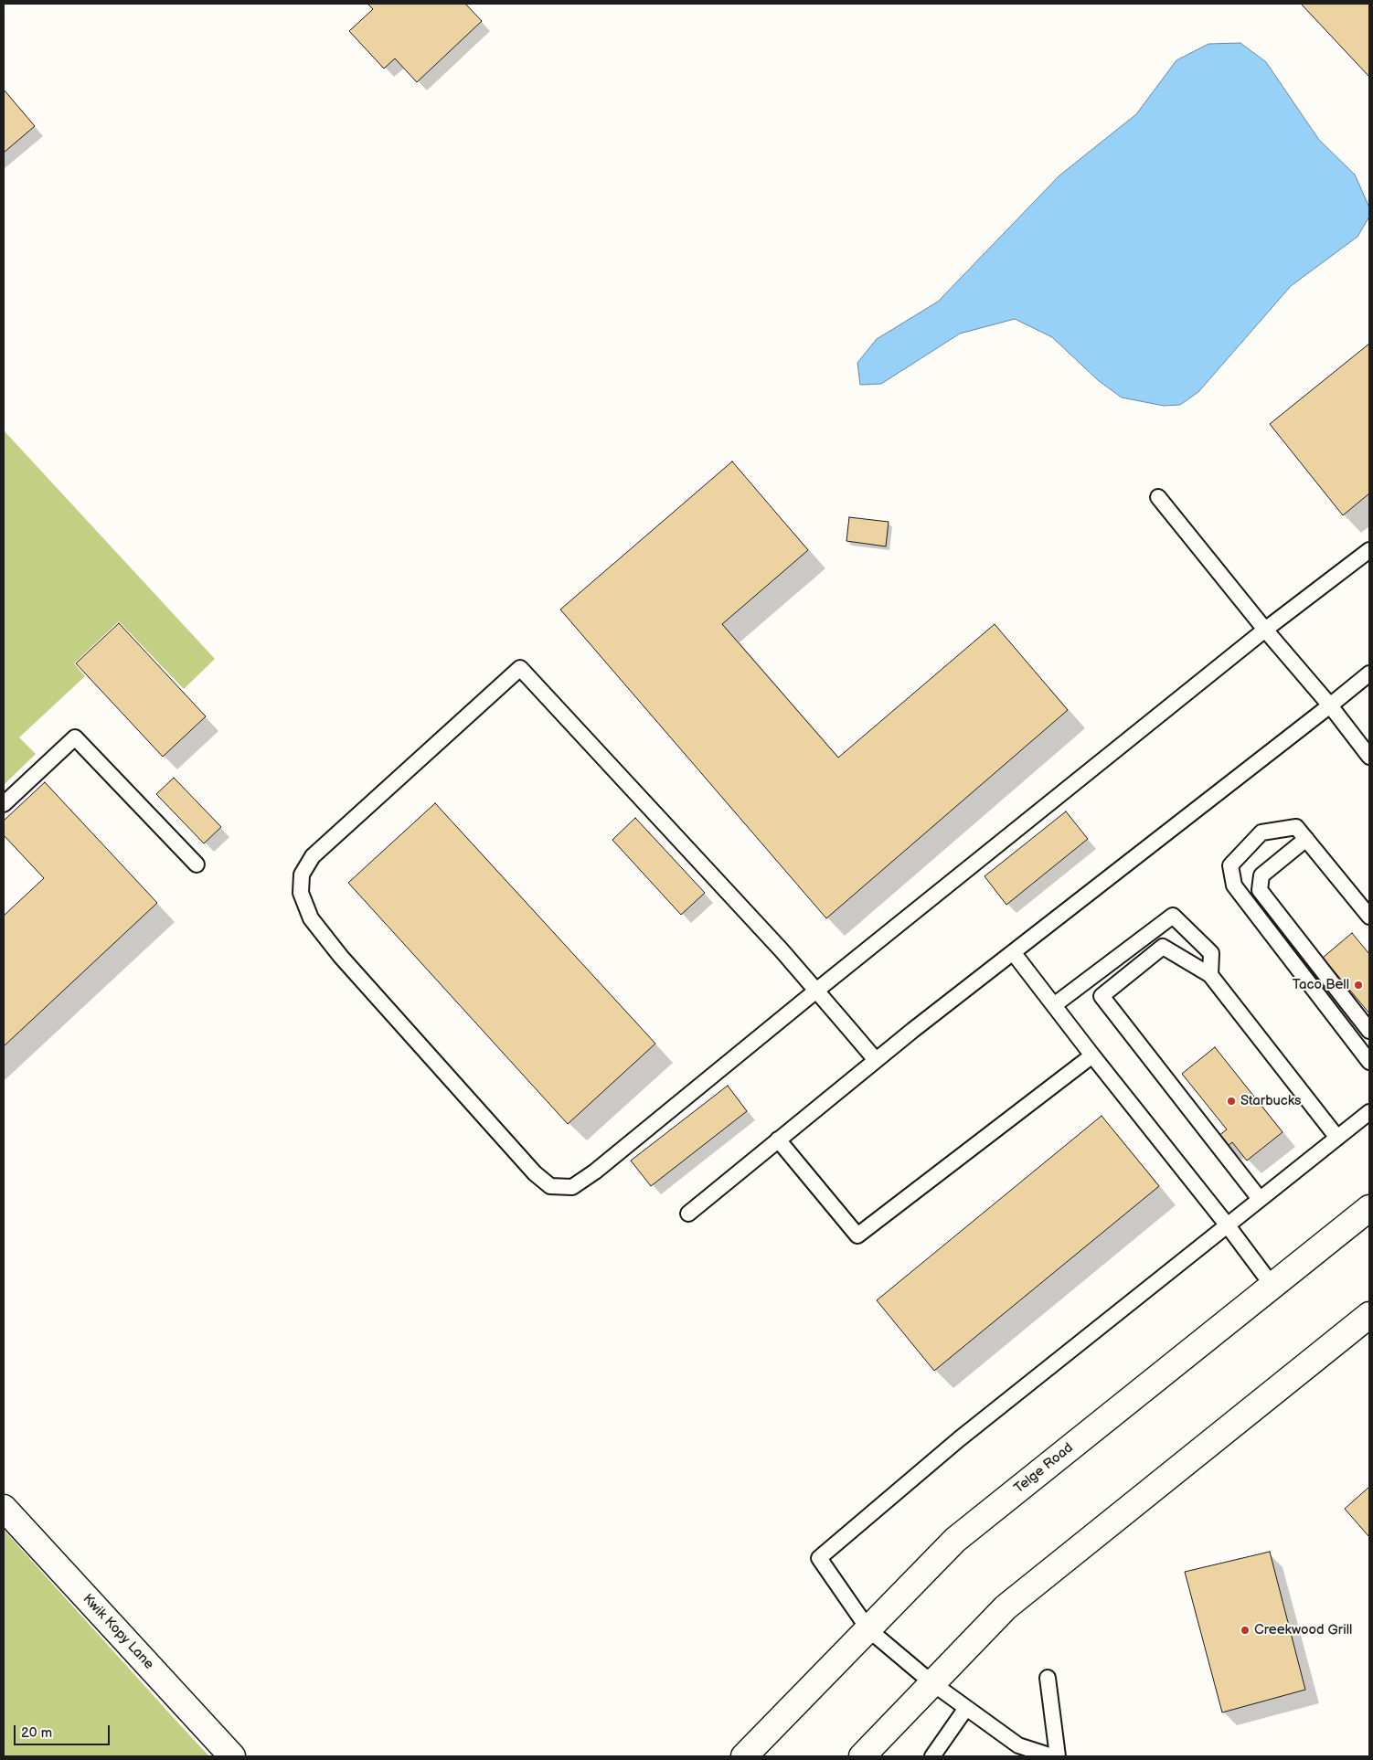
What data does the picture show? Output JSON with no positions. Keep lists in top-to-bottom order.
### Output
{
  "streets": {
    "main road": ["Telge Road", "Kwik Kopy Lane"]
  },
  "places": ["Taco Bell", "Starbucks", "Creekwood Grill"],
  "scale_bar": "20 m"
}
